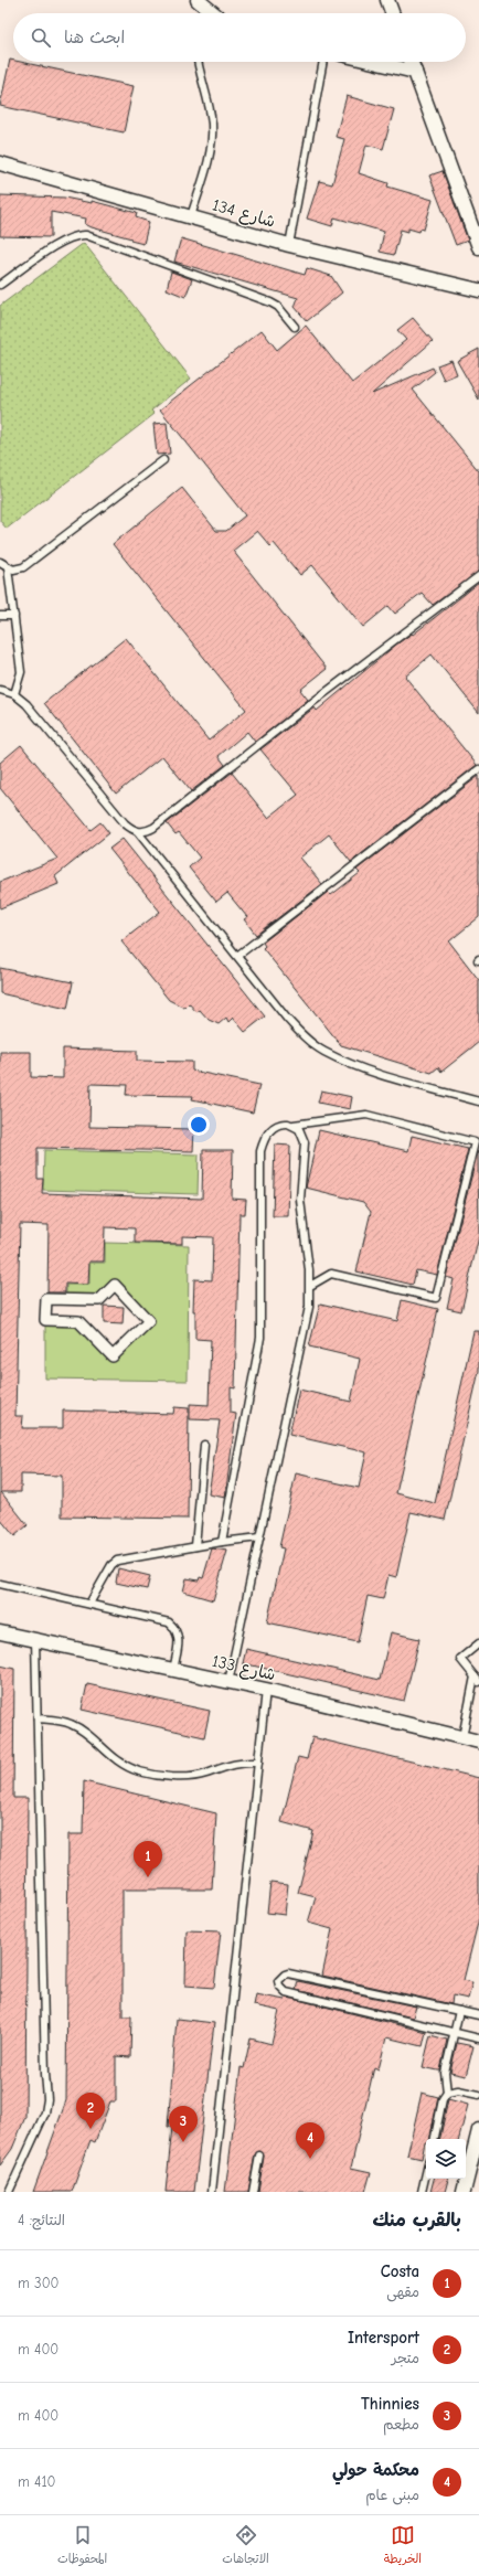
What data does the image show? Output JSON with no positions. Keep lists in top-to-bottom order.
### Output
{
  "streets": {
    "street": ["شارع 134", "شارع 133"]
  },
  "page": {
    "search": "ابحث هنا",
    "pins": [
      "1",
      "2",
      "3",
      "4"
    ],
    "heading": ["بالقرب منك", "النتائج: 4"],
    "list": [
      {
        "mark": "1",
        "name": "Costa",
        "note": "مقهى",
        "value": "300 m"
      },
      {
        "mark": "2",
        "name": "Intersport",
        "note": "متجر",
        "value": "400 m"
      },
      {
        "mark": "3",
        "name": "Thinnies",
        "note": "مطعم",
        "value": "400 m"
      },
      {
        "mark": "4",
        "name": "محكمة حولي",
        "note": "مبنى عام",
        "value": "410 m"
      }
    ],
    "nav": ["الخريطة", "الاتجاهات", "المحفوظات"]
  }
}
